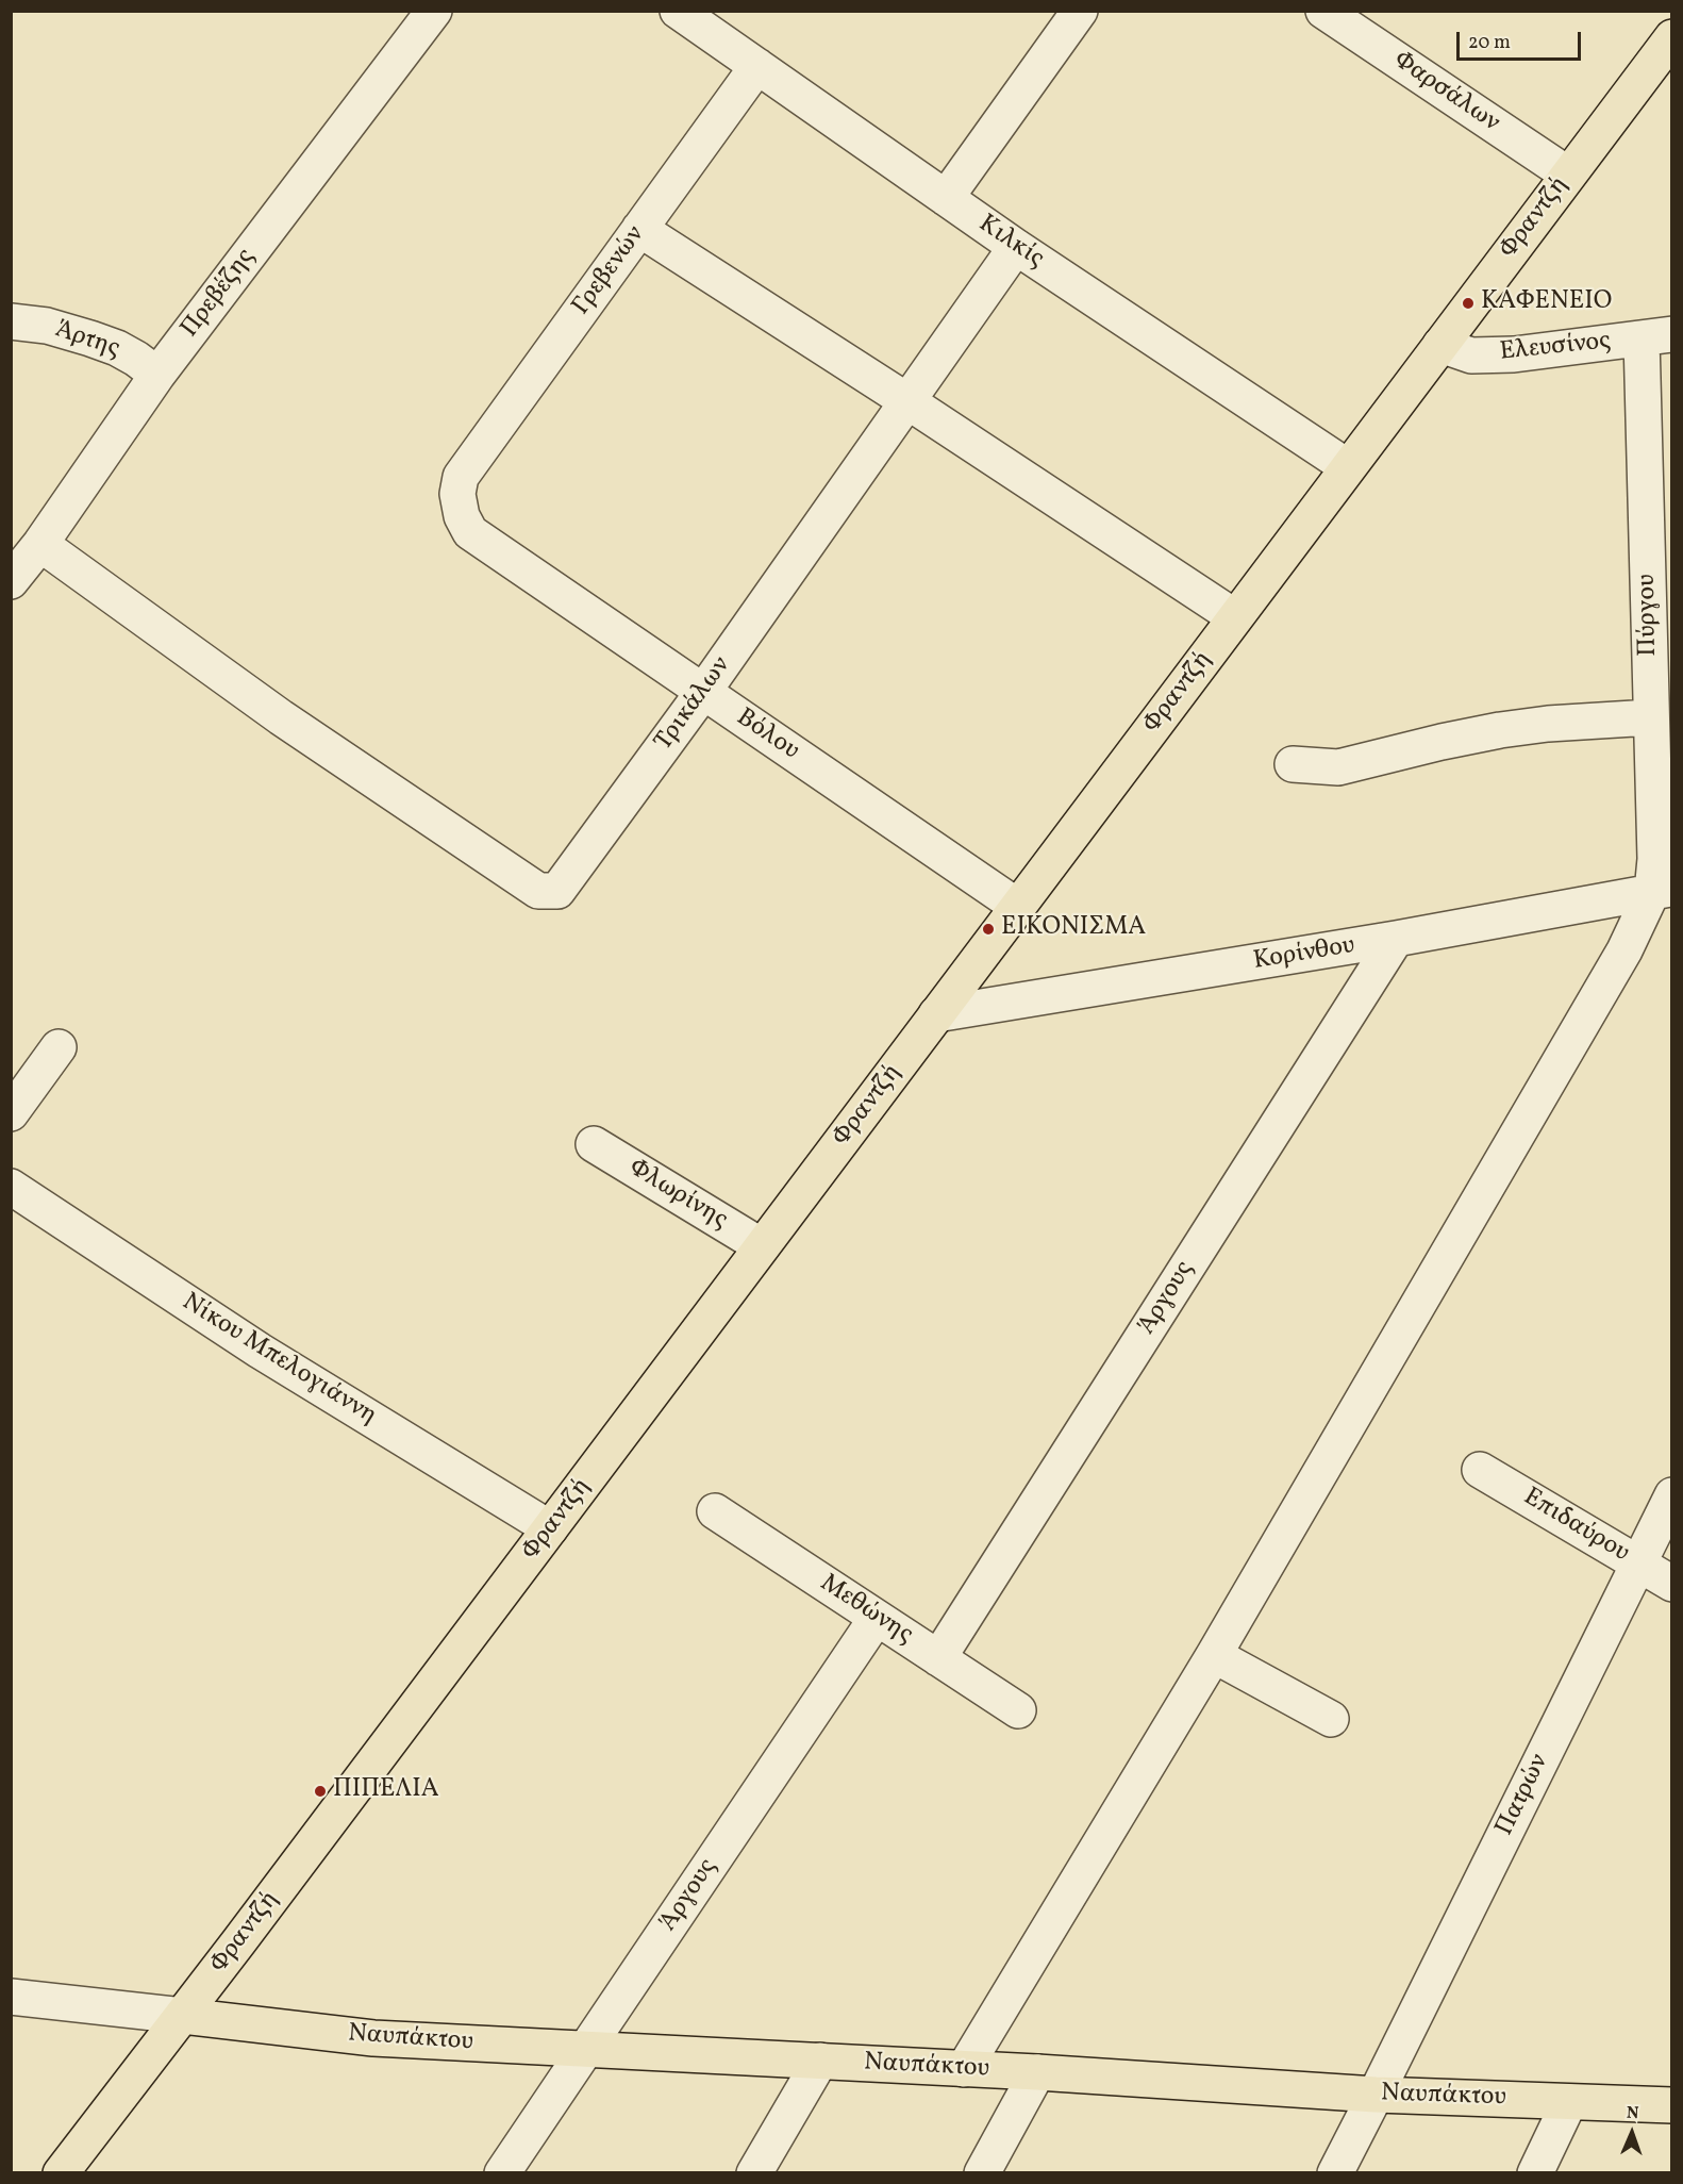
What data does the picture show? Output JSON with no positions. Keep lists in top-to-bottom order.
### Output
{
  "streets": {
    "main road": ["Φραντζή", "Ναυπάκτου"],
    "street": [
      "Φαρσάλων",
      "Κιλκίς",
      "Γρεβενών",
      "Πρεβέζης",
      "Άρτης",
      "Ελευσίνος",
      "Πύργου",
      "Τρικάλων",
      "Βόλου",
      "Κορίνθου",
      "Φλωρίνης",
      "Άργους",
      "Νίκου Μπελογιάννη",
      "Επιδαύρου",
      "Μεθώνης",
      "Πατρών"
    ]
  },
  "crossings": [
    ["Φαρσάλων", "Φραντζή"],
    ["Φραντζή", "Κιλκίς"],
    ["Φραντζή", "Ελευσίνος"],
    ["Φραντζή", "Βόλου"],
    ["Φραντζή", "Κορίνθου"],
    ["Φραντζή", "Φλωρίνης"],
    ["Φραντζή", "Νίκου Μπελογιάννη"],
    ["Φραντζή", "Ναυπάκτου"],
    ["Κιλκίς", "Γρεβενών"],
    ["Κιλκίς", "Τρικάλων"],
    ["Γρεβενών", "Βόλου"],
    ["Πρεβέζης", "Άρτης"],
    ["Πρεβέζης", "Τρικάλων"],
    ["Ελευσίνος", "Πύργου"],
    ["Πύργου", "Κορίνθου"],
    ["Τρικάλων", "Βόλου"],
    ["Κορίνθου", "Άργους"],
    ["Άργους", "Μεθώνης"],
    ["Άργους", "Ναυπάκτου"],
    ["Επιδαύρου", "Πατρών"],
    ["Πατρών", "Ναυπάκτου"]
  ],
  "places": ["ΚΑΦΕΝΕΙΟ", "ΕΙΚΟΝΙΣΜΑ", "ΠΙΠΕΛΙΑ"],
  "scale_bar": "20 m",
  "north": "top"
}
